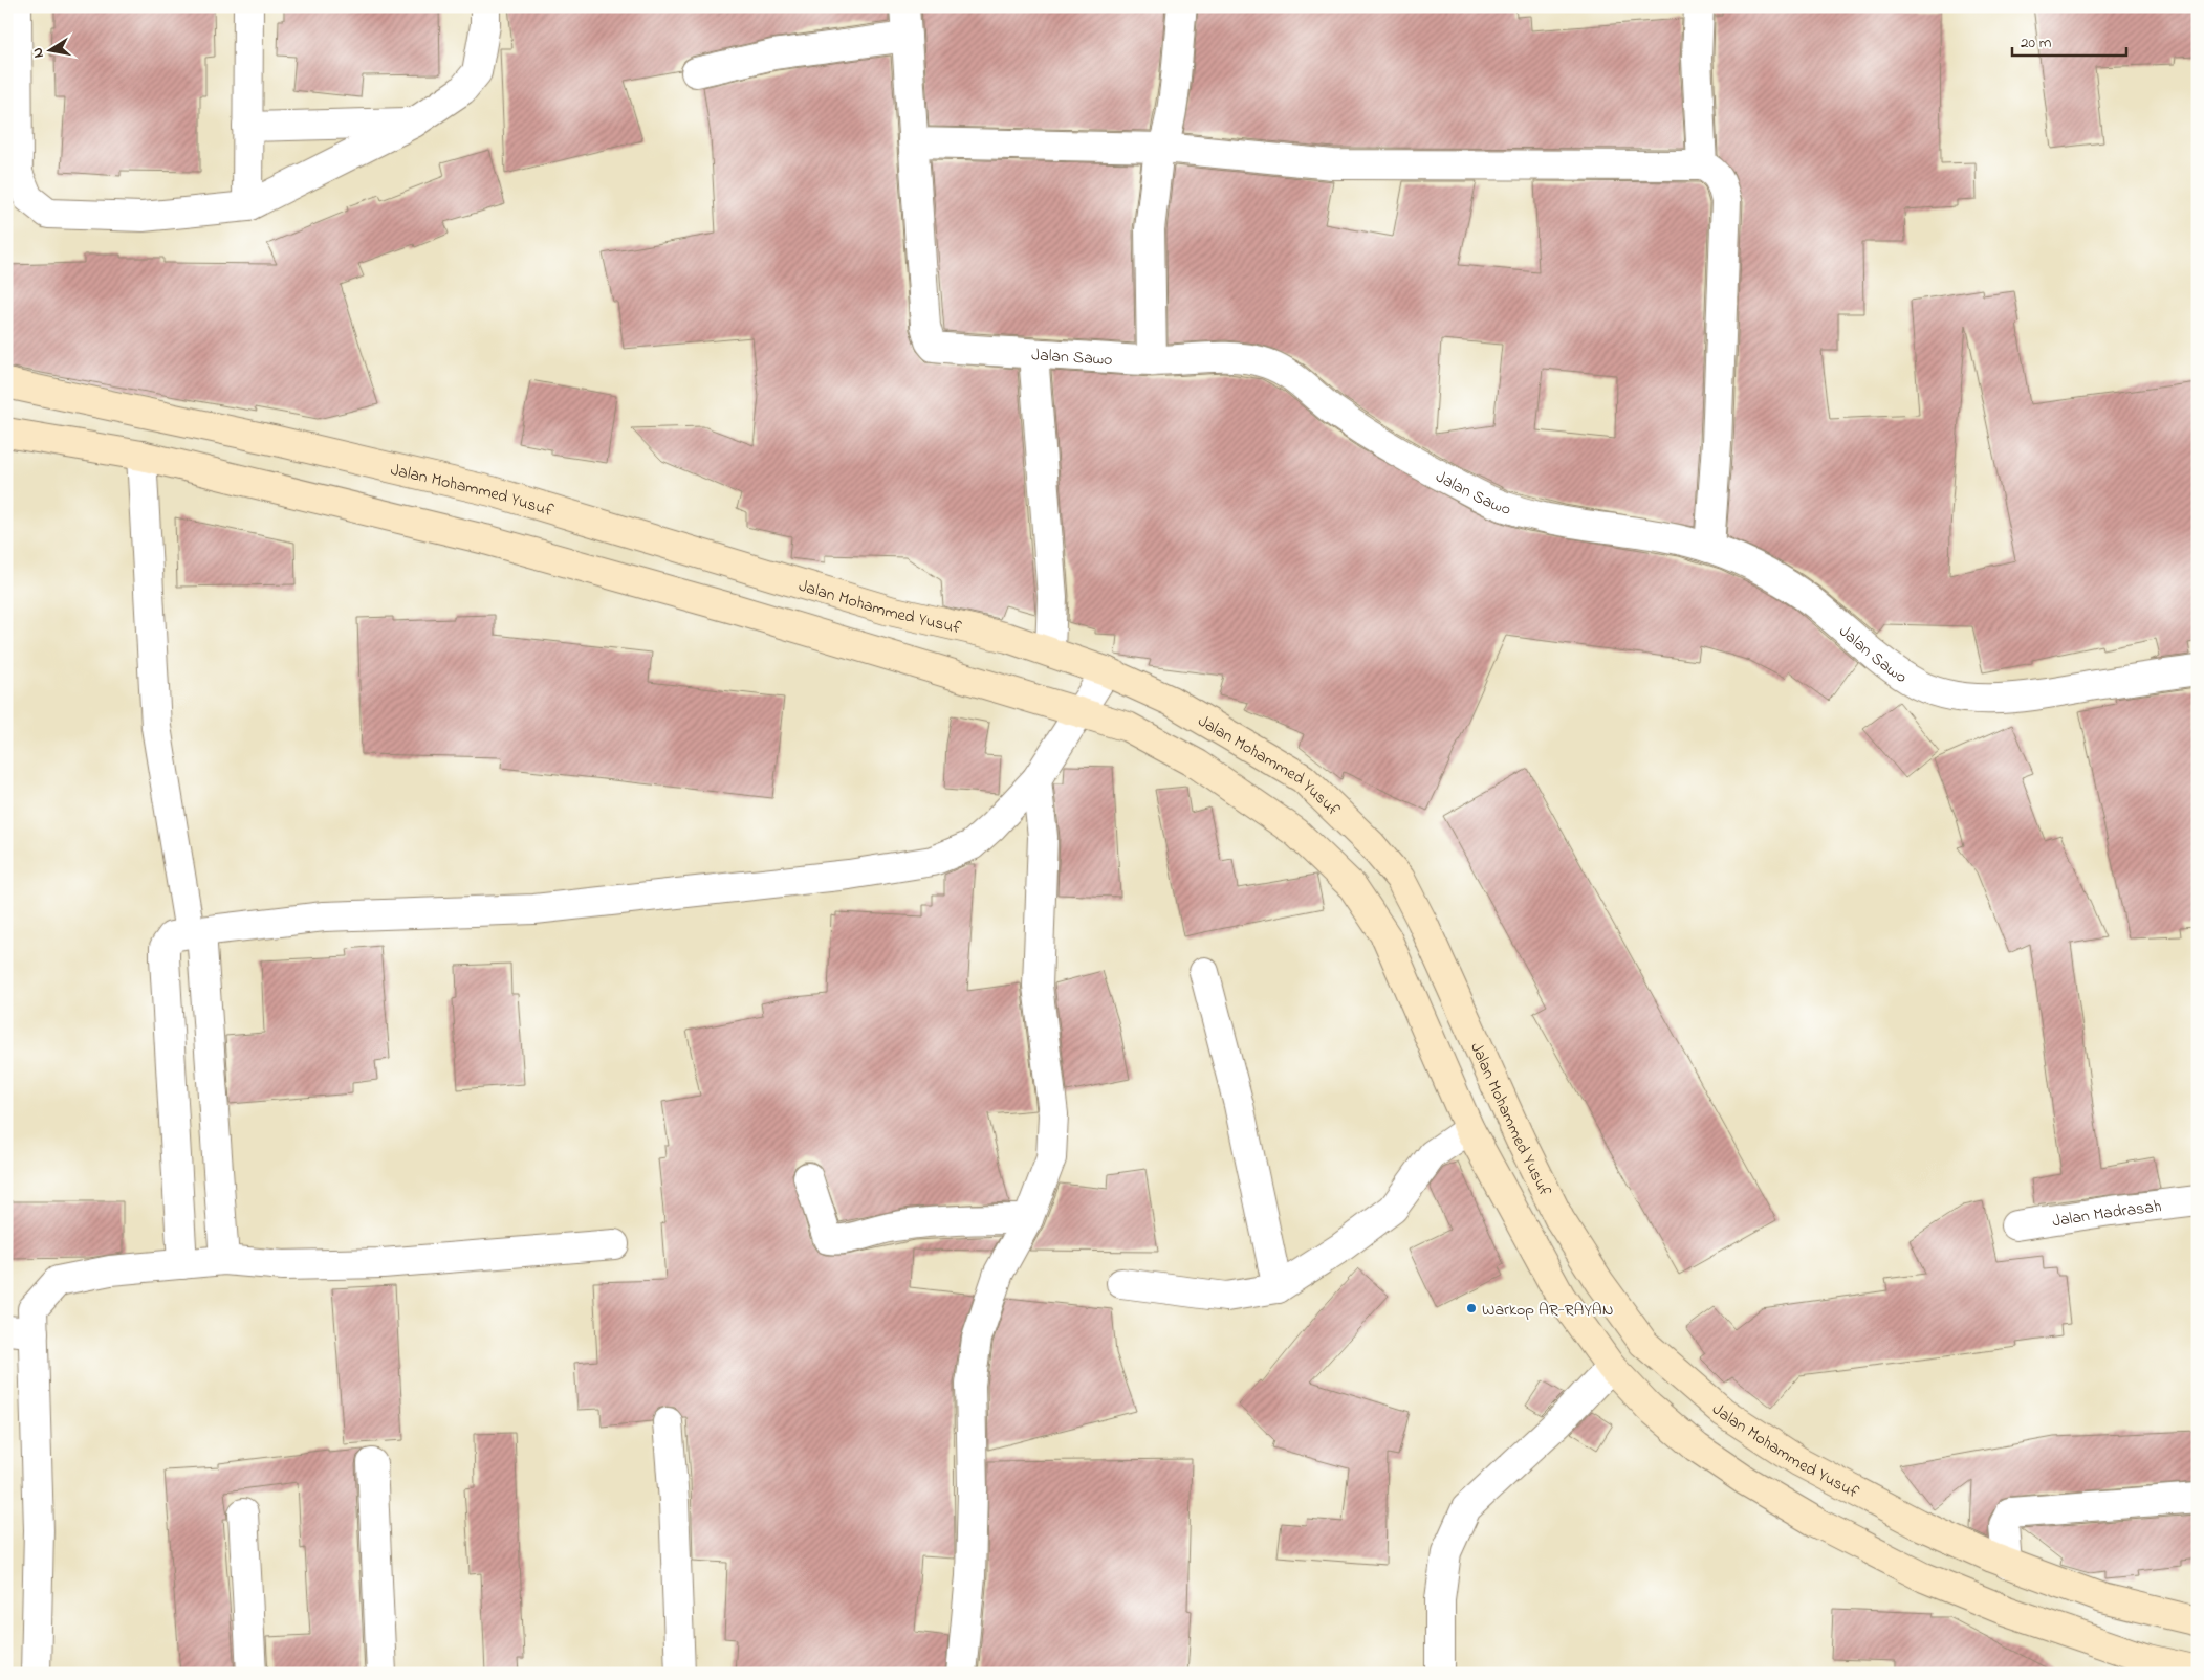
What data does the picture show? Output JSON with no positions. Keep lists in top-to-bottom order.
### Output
{
  "streets": {
    "main road": ["Jalan Mohammed Yusuf"],
    "street": ["Jalan Sawo", "Jalan Madrasah"]
  },
  "crossings": [
    ["Jalan Sawo", "Jalan Mohammed Yusuf"]
  ],
  "places": ["Warkop AR-RAYAN"],
  "scale_bar": "20 m",
  "north": "left"
}
